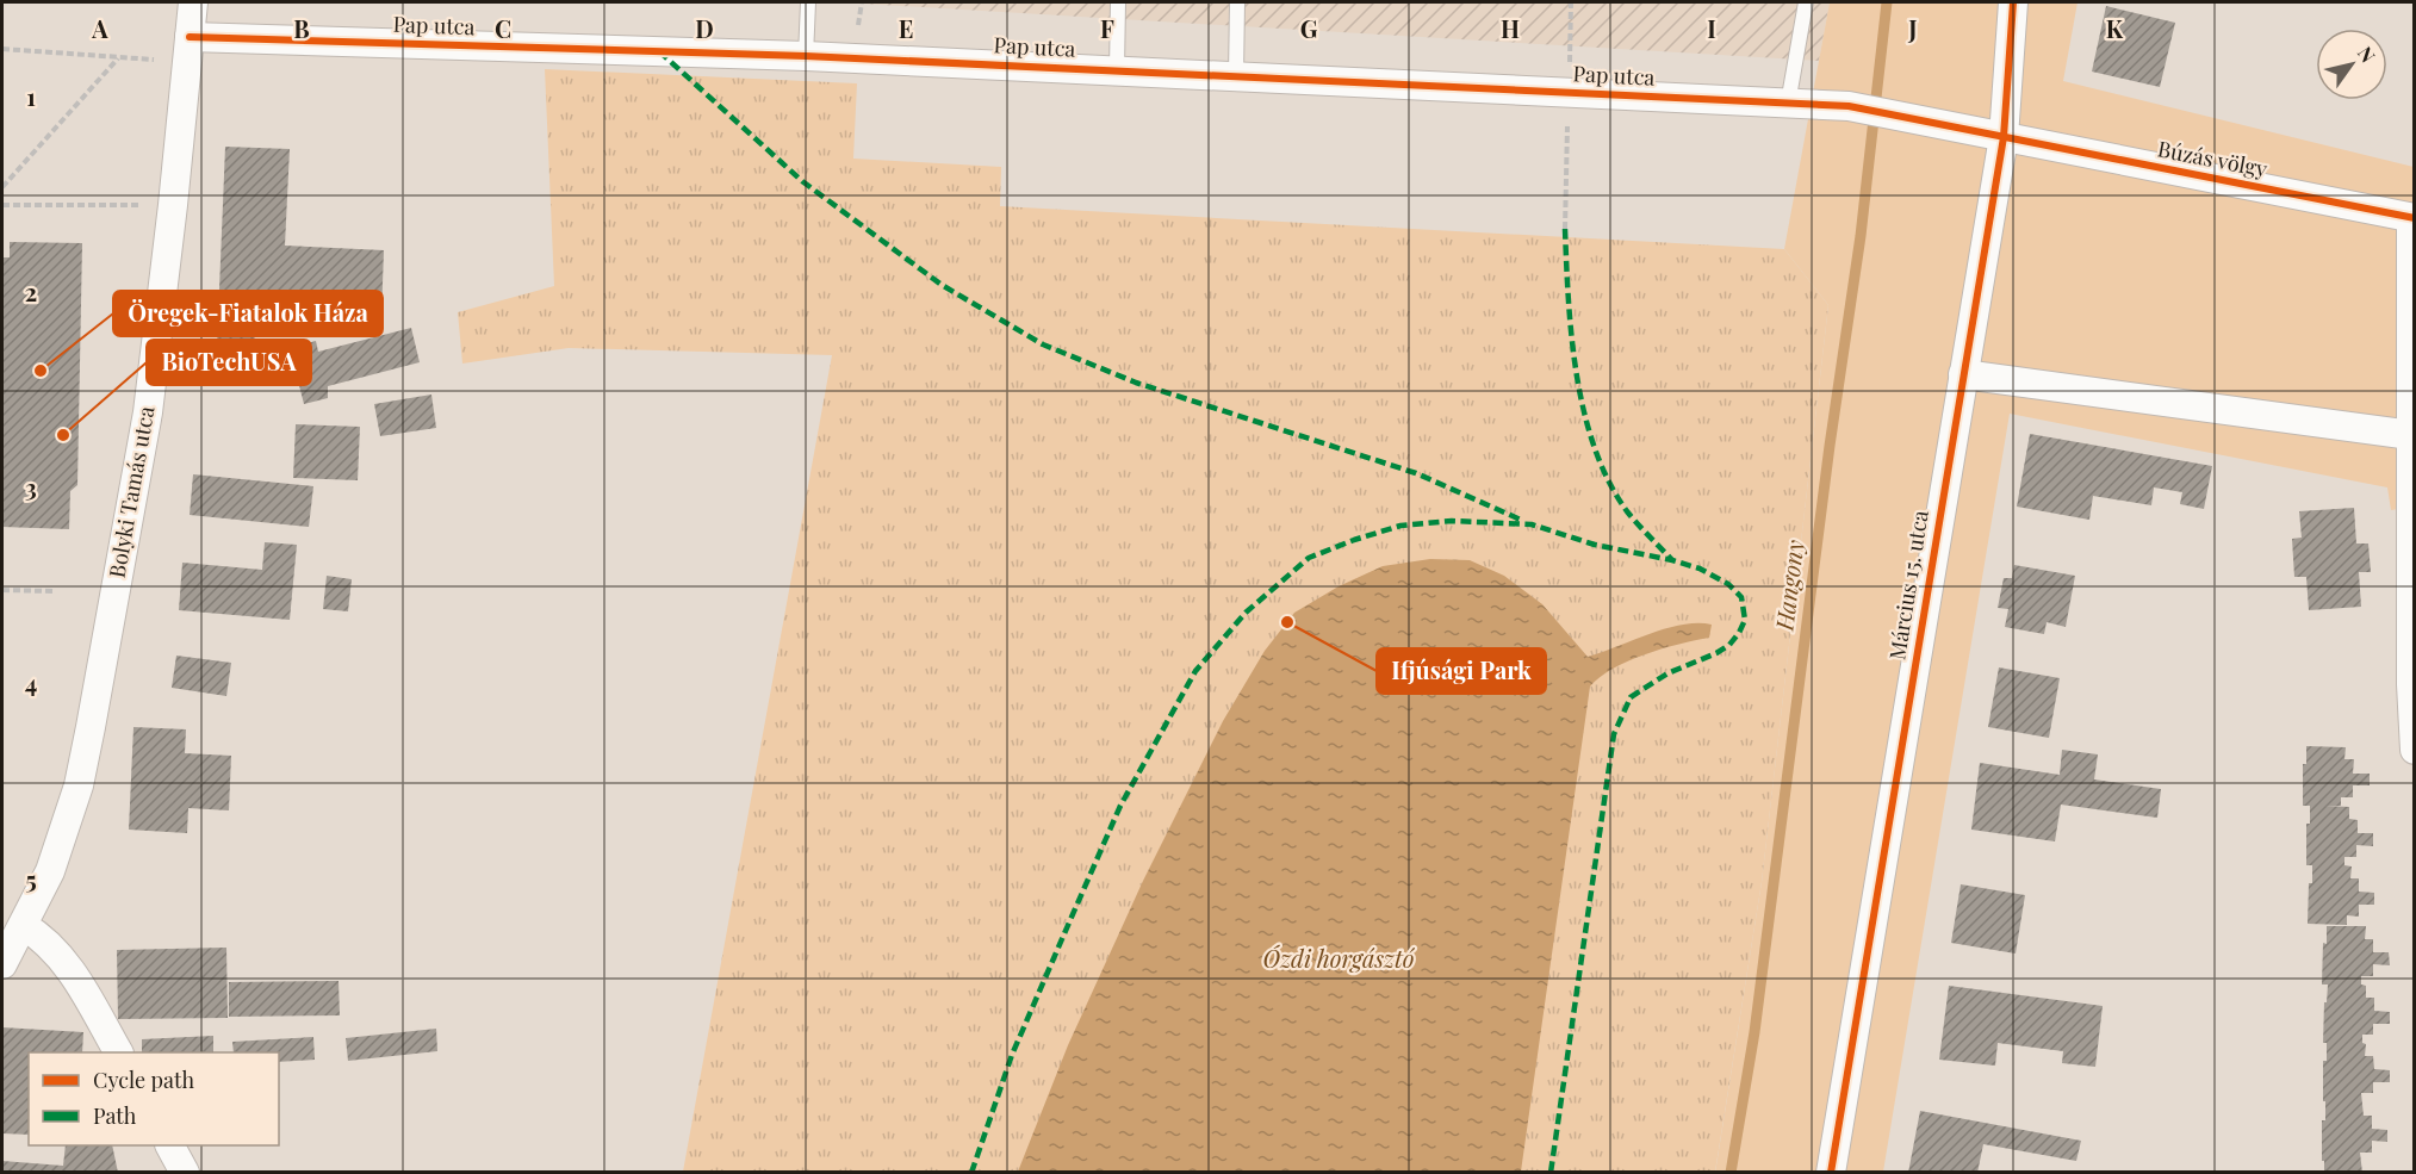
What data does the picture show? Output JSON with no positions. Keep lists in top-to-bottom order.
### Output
{
  "streets": {
    "street": [
      "Pap utca",
      "Búzás völgy",
      "Bolyki Tamás utca",
      "Március 15. utca"
    ]
  },
  "crossings": [
    ["Pap utca", "Búzás völgy"],
    ["Pap utca", "Bolyki Tamás utca"],
    ["Pap utca", "Március 15. utca"],
    ["Búzás völgy", "Március 15. utca"]
  ],
  "water": ["Hangony", "Ózdi horgásztó"],
  "places": ["Öregek-Fiatalok Háza", "BioTechUSA", "Ifjúsági Park"],
  "legend": ["Cycle path", "Path"],
  "north": "top right",
  "grid": {
    "columns": [
      "A",
      "B",
      "C",
      "D",
      "E",
      "F",
      "G",
      "H",
      "I",
      "J",
      "K"
    ],
    "rows": [
      "1",
      "2",
      "3",
      "4",
      "5"
    ]
  }
}
